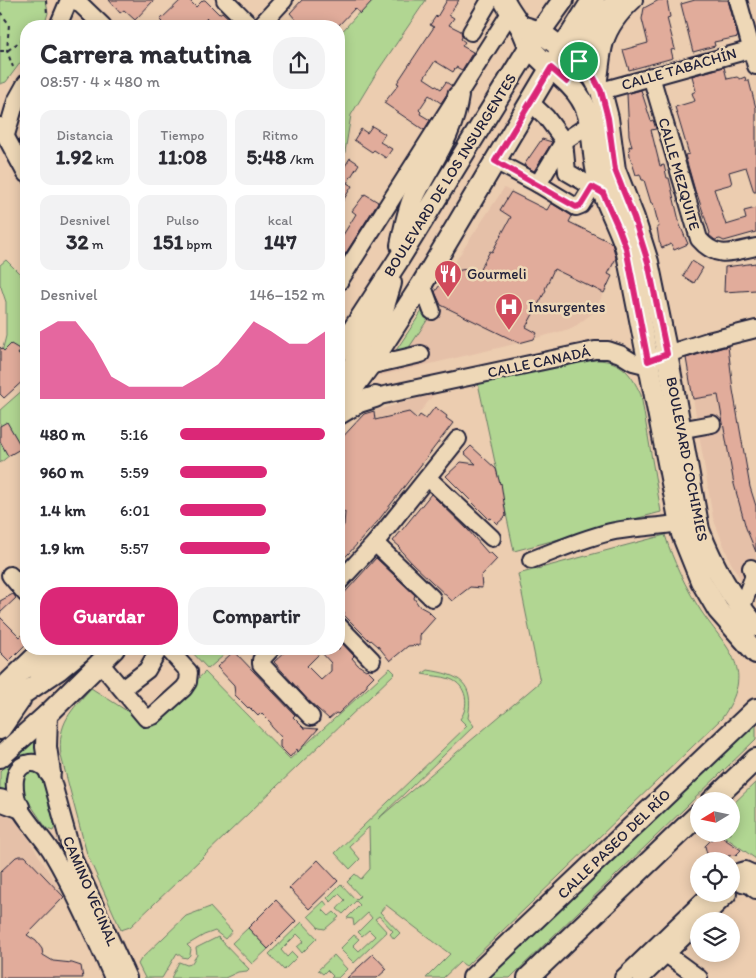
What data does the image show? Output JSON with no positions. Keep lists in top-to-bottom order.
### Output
{
  "streets": {
    "main road": ["BOULEVARD DE LOS INSURGENTES", "BOULEVARD COCHIMIES", "CALLE PASEO DEL RÍO"],
    "street": [
      "CALLE TABACHÍN",
      "CALLE MEZQUITE",
      "CALLE CANADÁ",
      "CAMINO VECINAL"
    ]
  },
  "crossings": [
    ["CALLE TABACHÍN", "CALLE MEZQUITE"],
    ["CALLE TABACHÍN", "BOULEVARD COCHIMIES"],
    ["BOULEVARD DE LOS INSURGENTES", "BOULEVARD COCHIMIES"],
    ["CALLE CANADÁ", "BOULEVARD COCHIMIES"]
  ],
  "places": {
    "restaurant": ["Gourmeli"],
    "hospital": ["Insurgentes"]
  },
  "north": "left",
  "page": {
    "heading": ["Carrera matutina", "08:57 · 4 × 480 m"],
    "stats": [
      ["Distancia", "1.92 km"],
      ["Tiempo", "11:08"],
      ["Ritmo", "5:48 /km"],
      ["Desnivel", "32 m"],
      ["Pulso", "151 bpm"],
      ["kcal", "147"]
    ],
    "chart": ["Desnivel", "146–152 m"],
    "list": [
      {
        "name": "480 m",
        "note": "5:16"
      },
      {
        "name": "960 m",
        "note": "5:59"
      },
      {
        "name": "1.4 km",
        "note": "6:01"
      },
      {
        "name": "1.9 km",
        "note": "5:57"
      }
    ],
    "buttons": ["Guardar", "Compartir"]
  }
}
